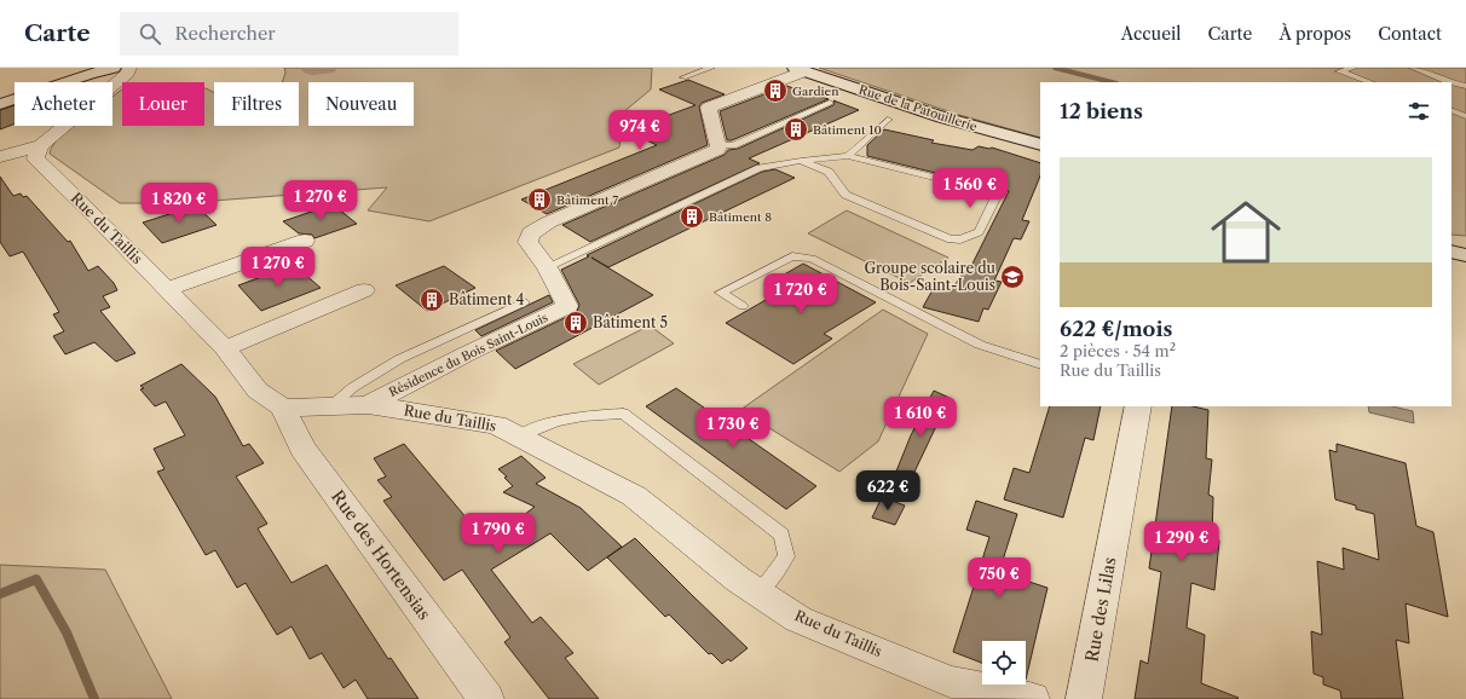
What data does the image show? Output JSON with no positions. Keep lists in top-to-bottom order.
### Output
{
  "streets": {
    "street": [
      "Rue de la Patouillerie",
      "Rue du Taillis",
      "Résidence du Bois Saint-Louis",
      "Rue des Hortensias",
      "Rue des Lilas"
    ]
  },
  "crossings": [
    ["Rue du Taillis", "Résidence du Bois Saint-Louis"],
    ["Rue du Taillis", "Rue des Hortensias"]
  ],
  "places": {
    "building": [
      "Gardien",
      "Bâtiment 10",
      "Bâtiment 7",
      "Bâtiment 8",
      "Bâtiment 4",
      "Bâtiment 5"
    ],
    "school or university": ["Groupe scolaire du Bois-Saint-Louis"]
  },
  "page": {
    "header": "Carte",
    "search": "Rechercher",
    "nav": [
      "Accueil",
      "Carte",
      "À propos",
      "Contact"
    ],
    "chip": [
      "Acheter",
      "Louer",
      "Filtres",
      "Nouveau"
    ],
    "heading": "12 biens",
    "price": [
      "974 €",
      "1 560 €",
      "1 270 €",
      "1 820 €",
      "1 270 €",
      "1 720 €",
      "1 610 €",
      "1 730 €",
      "622 €",
      "1 790 €",
      "1 290 €",
      "750 €"
    ],
    "list": [
      {
        "name": "622 €/mois",
        "note": "2 pièces · 54 m² · Rue du Taillis"
      }
    ]
  }
}
